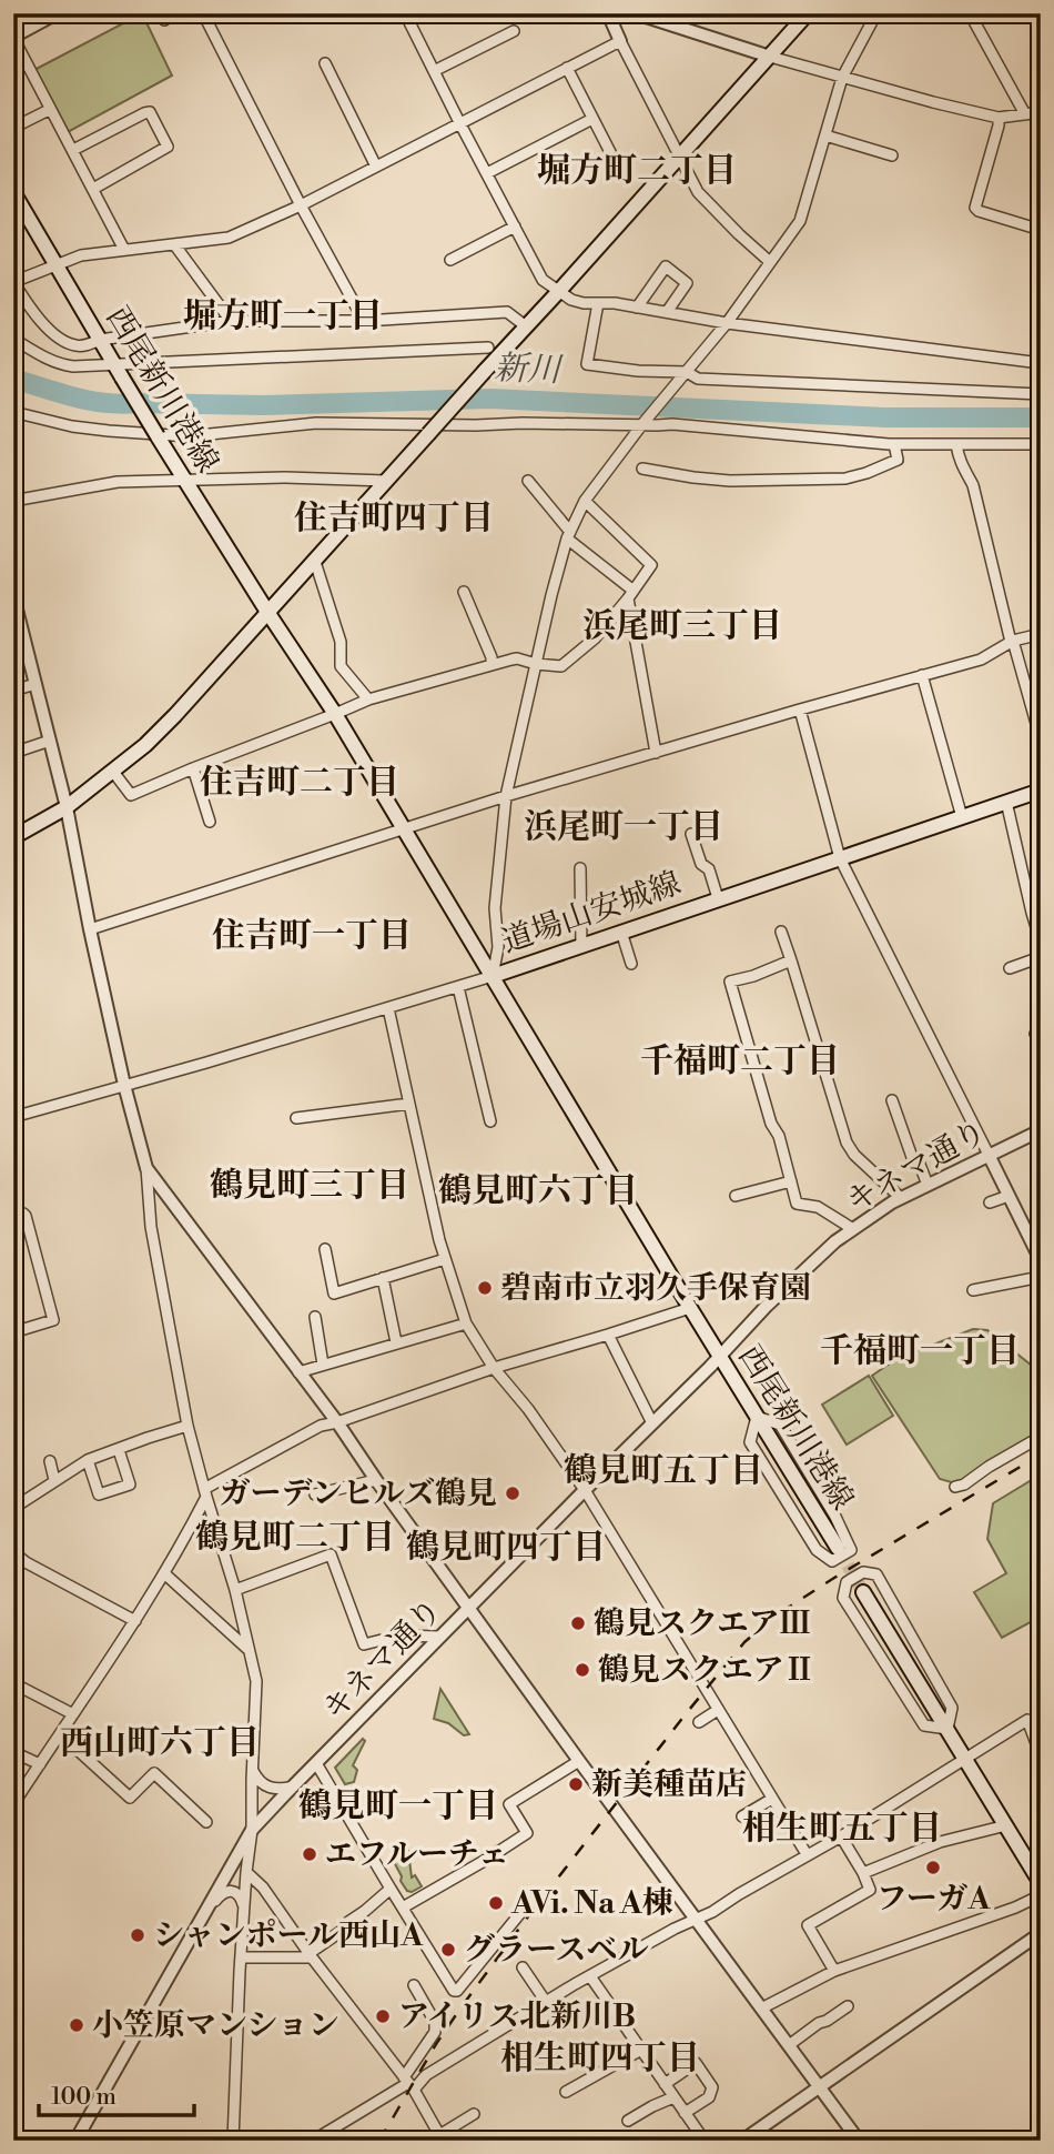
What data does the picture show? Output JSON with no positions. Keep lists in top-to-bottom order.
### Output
{
  "streets": {
    "main road": ["西尾新川港線", "道場山安城線"],
    "street": ["キネマ通り"]
  },
  "crossings": [
    ["西尾新川港線", "道場山安城線"],
    ["西尾新川港線", "キネマ通り"]
  ],
  "districts": [
    "堀方町二丁目",
    "堀方町一丁目",
    "住吉町四丁目",
    "浜尾町三丁目",
    "住吉町二丁目",
    "浜尾町一丁目",
    "住吉町一丁目",
    "千福町二丁目",
    "鶴見町三丁目",
    "鶴見町六丁目",
    "千福町一丁目",
    "鶴見町五丁目",
    "鶴見町二丁目",
    "鶴見町四丁目",
    "西山町六丁目",
    "鶴見町一丁目",
    "相生町五丁目",
    "相生町四丁目"
  ],
  "water": ["新川"],
  "places": [
    "碧南市立羽久手保育園",
    "ガーデンヒルズ鶴見",
    "鶴見スクエアⅢ",
    "鶴見スクエアⅡ",
    "新美種苗店",
    "エフルーチェ",
    "フーガA",
    "AVi. Na A棟",
    "シャンポール西山A",
    "グラースベル",
    "アイリス北新川B",
    "小笠原マンション"
  ],
  "scale_bar": "100 m"
}
